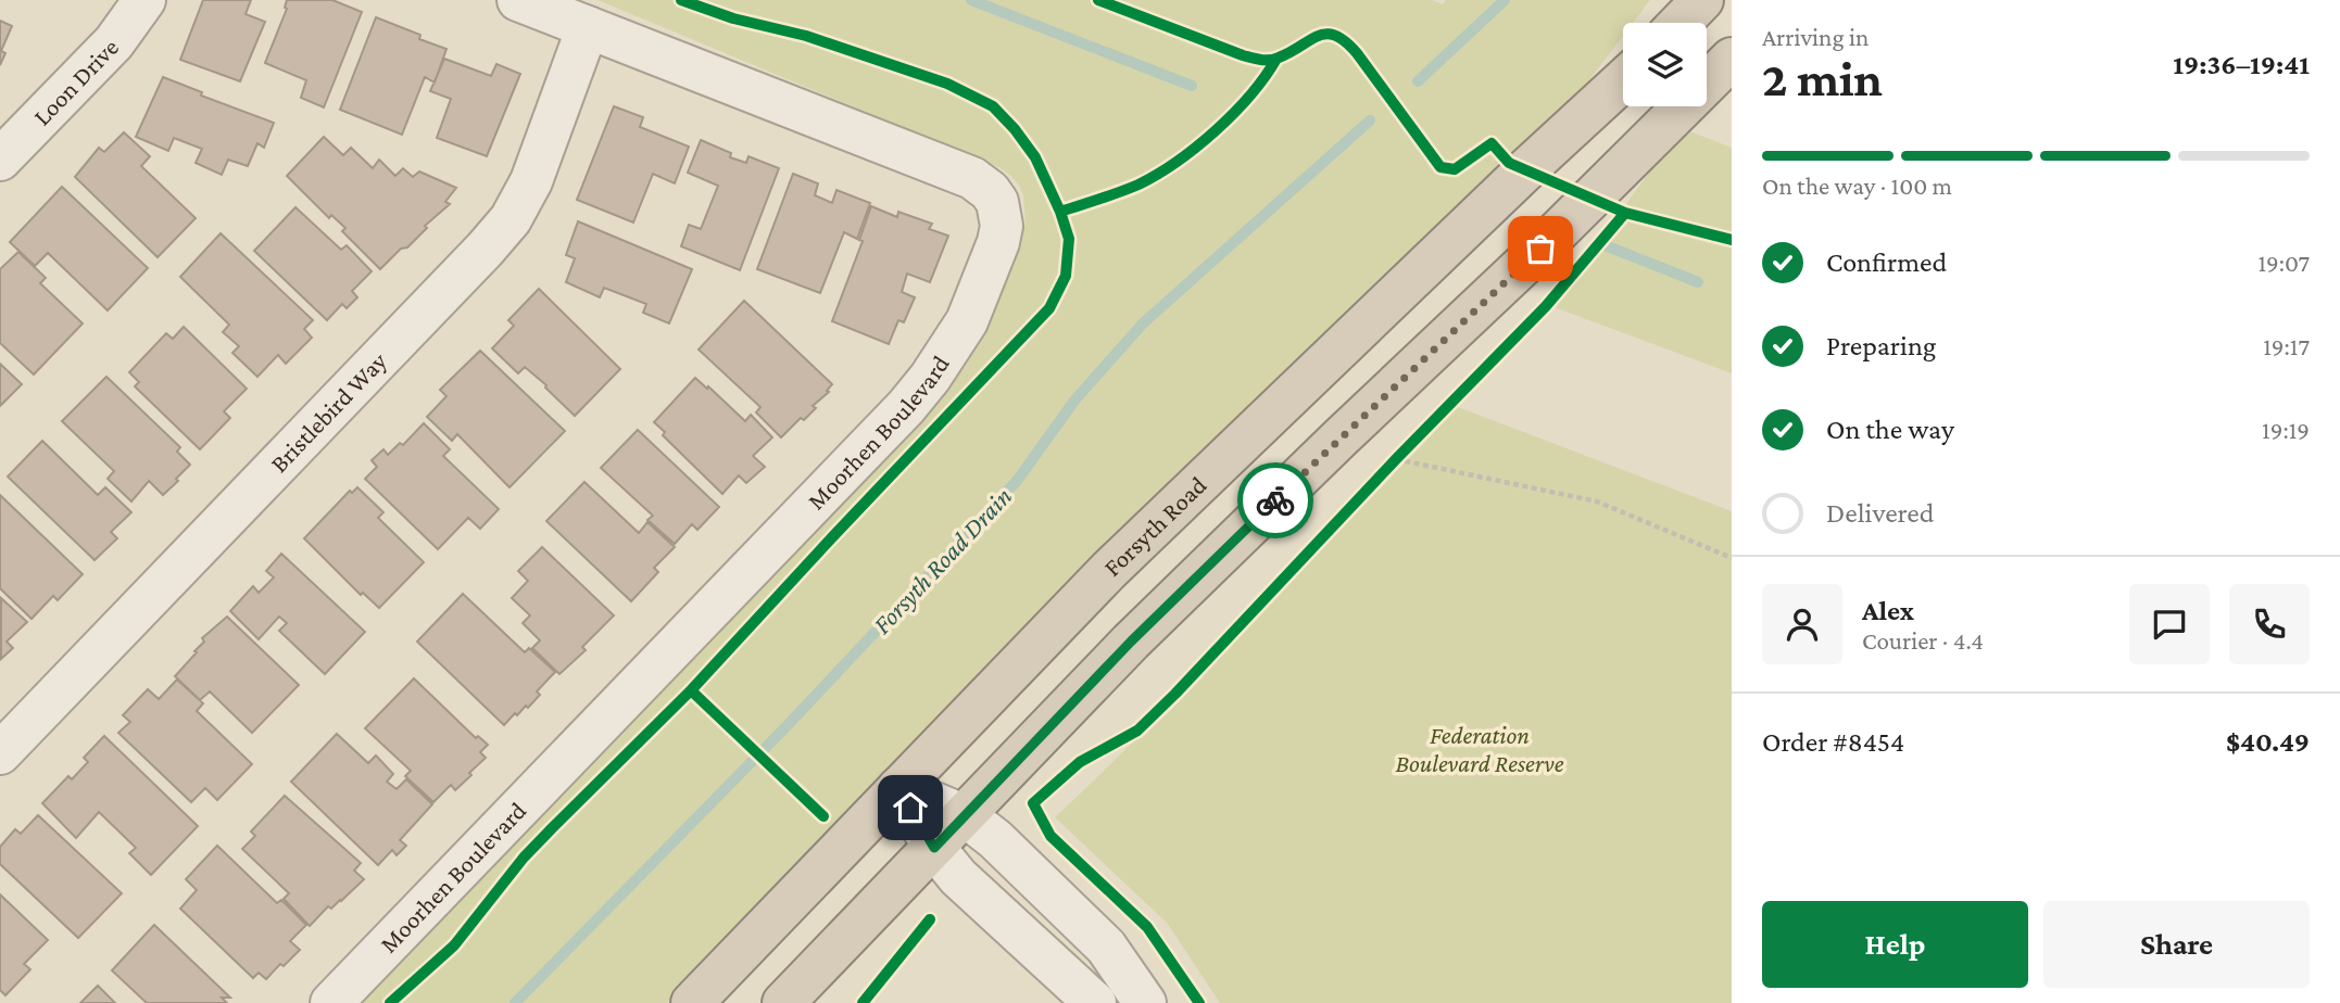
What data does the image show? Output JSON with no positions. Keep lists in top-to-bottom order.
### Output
{
  "streets": {
    "highway": ["Forsyth Road"],
    "street": ["Loon Drive", "Bristlebird Way", "Moorhen Boulevard"]
  },
  "crossings": [
    ["Bristlebird Way", "Moorhen Boulevard"]
  ],
  "water": ["Forsyth Road Drain"],
  "parks": ["Federation Boulevard Reserve"],
  "page": {
    "heading": ["2 min", "Arriving in", "19:36–19:41"],
    "panel": [
      "Alex",
      "Courier · 4.4",
      "Order #8454",
      "$40.49"
    ],
    "bar": "On the way · 100 m",
    "list": [
      ["Confirmed", "19:07"],
      ["Preparing", "19:17"],
      ["On the way", "19:19"],
      "Delivered"
    ],
    "buttons": ["Help", "Share"]
  }
}
